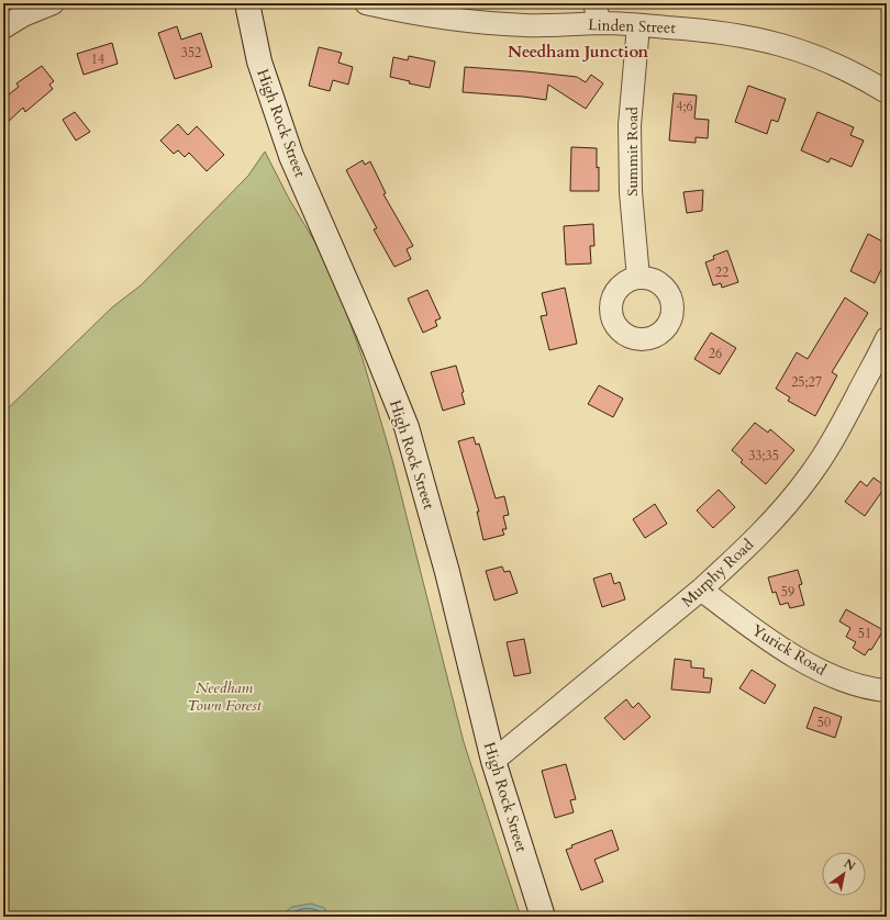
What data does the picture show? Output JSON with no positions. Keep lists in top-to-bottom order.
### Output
{
  "streets": {
    "street": [
      "Linden Street",
      "High Rock Street",
      "Summit Road",
      "Murphy Road",
      "Yurick Road"
    ]
  },
  "crossings": [
    ["Linden Street", "Summit Road"],
    ["High Rock Street", "Murphy Road"],
    ["Murphy Road", "Yurick Road"]
  ],
  "districts": ["Needham Junction"],
  "parks": ["Needham Town Forest"],
  "house_numbers": [
    "352",
    "14",
    "4;6",
    "22",
    "26",
    "25;27",
    "33;35",
    "59",
    "51",
    "50"
  ],
  "north": "top right"
}
